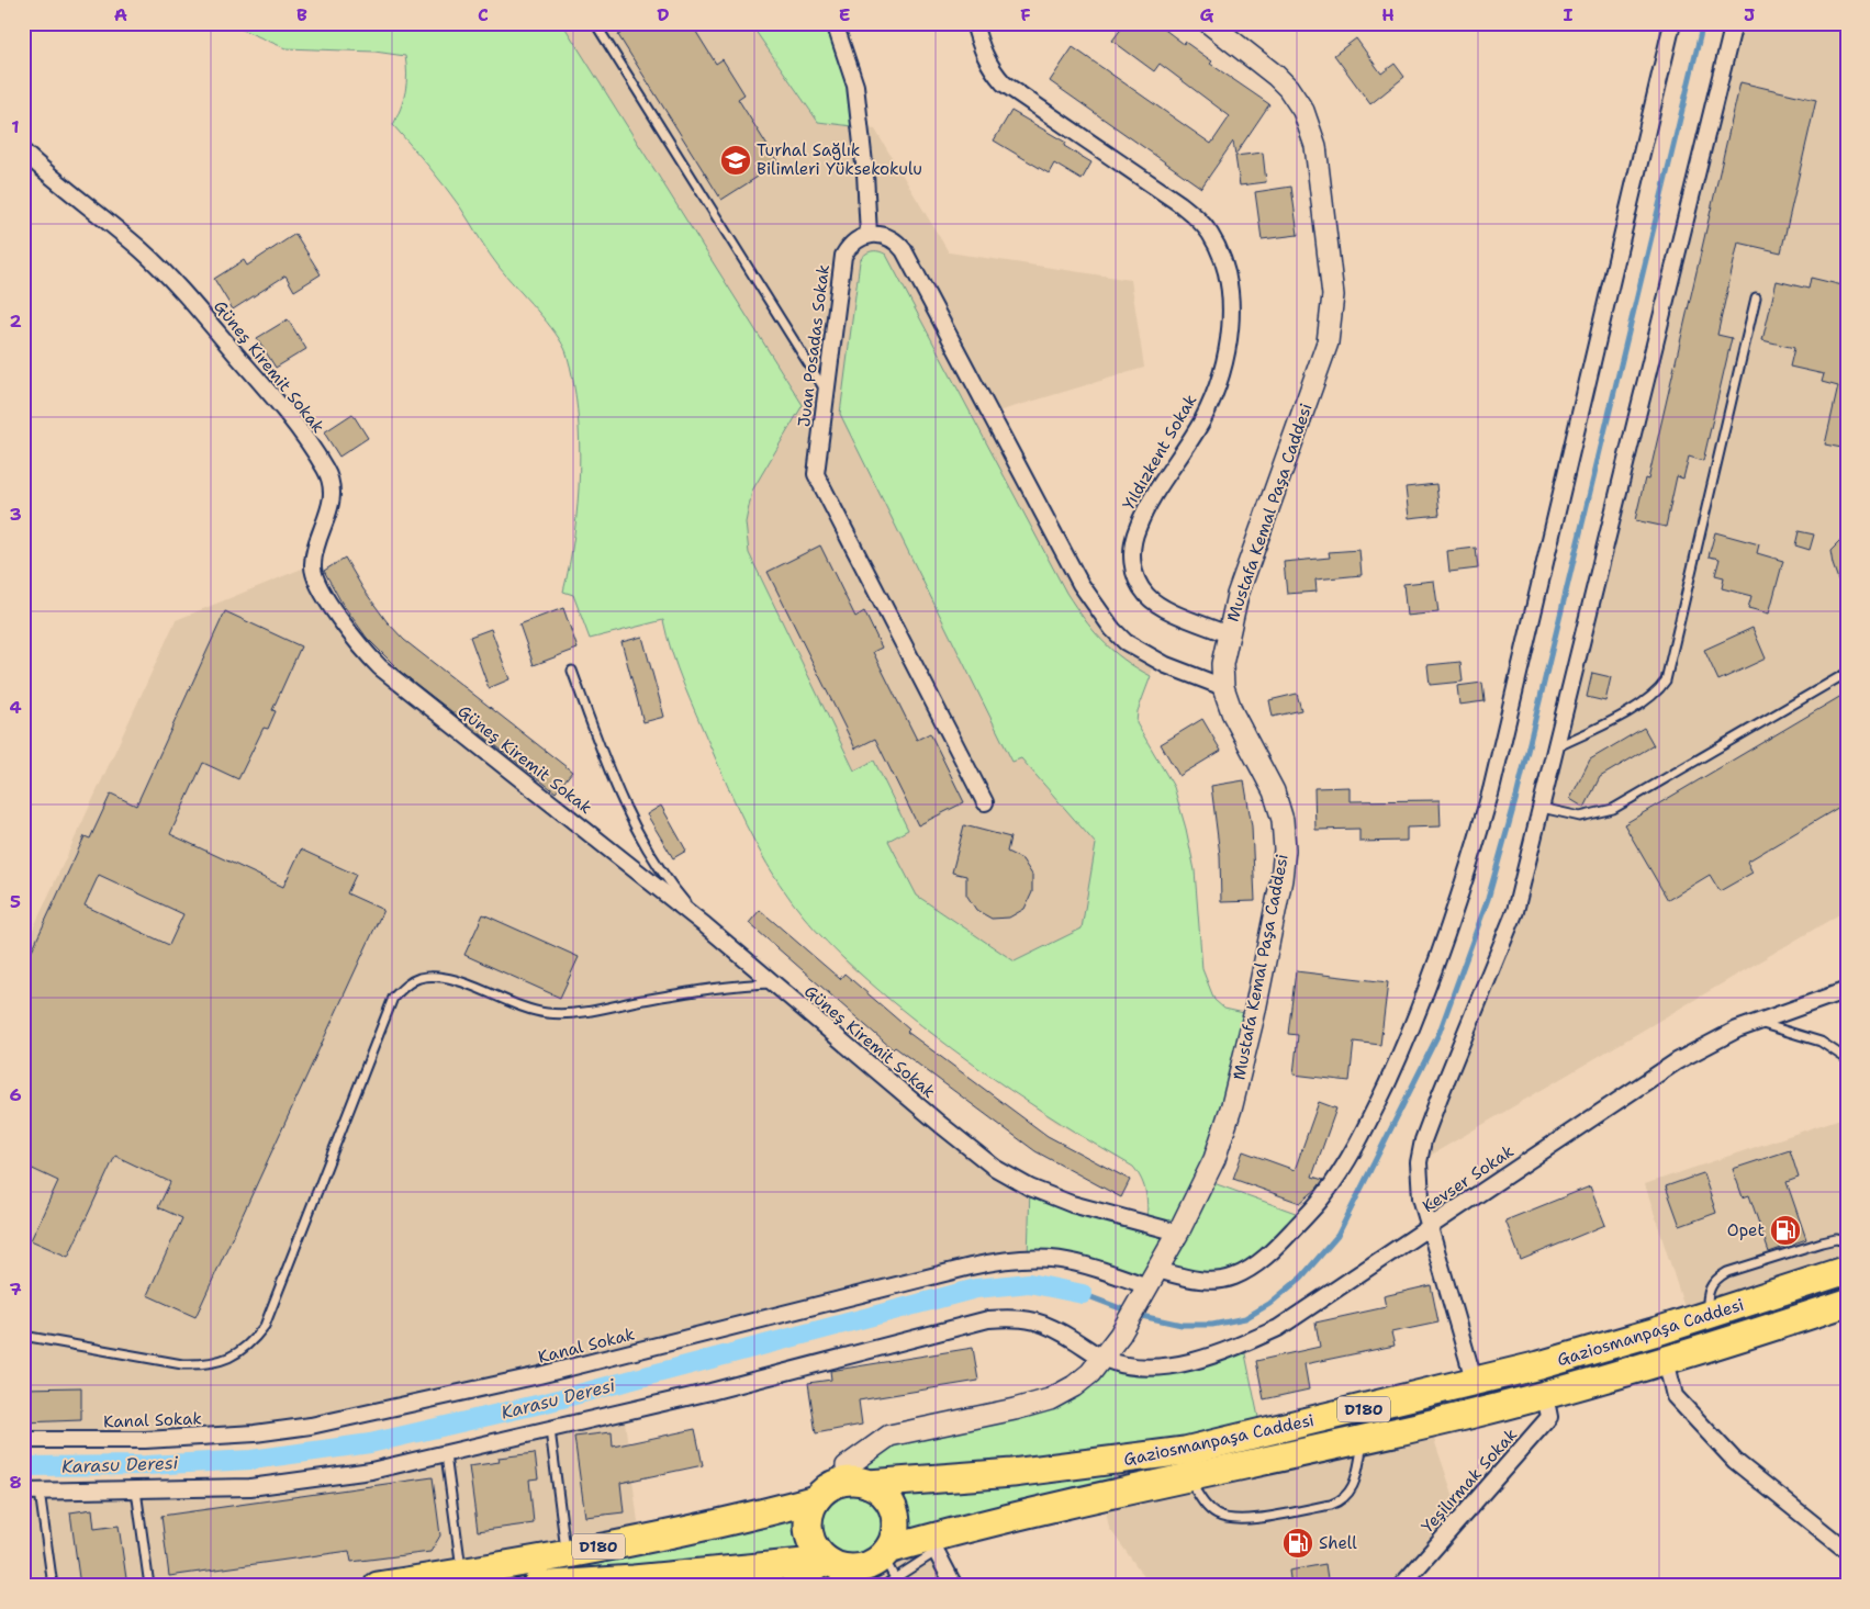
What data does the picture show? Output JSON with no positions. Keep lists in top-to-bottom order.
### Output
{
  "streets": {
    "highway": ["Gaziosmanpaşa Caddesi", "D180"],
    "street": [
      "Juan Posadas Sokak",
      "Güneş Kiremit Sokak",
      "Yıldızkent Sokak",
      "Mustafa Kemal Paşa Caddesi",
      "Kevser Sokak",
      "Kanal Sokak",
      "Yeşilırmak Sokak"
    ]
  },
  "crossings": [
    ["Güneş Kiremit Sokak", "Mustafa Kemal Paşa Caddesi"],
    ["Yıldızkent Sokak", "Mustafa Kemal Paşa Caddesi"],
    ["Mustafa Kemal Paşa Caddesi", "Kevser Sokak"],
    ["Mustafa Kemal Paşa Caddesi", "Gaziosmanpaşa Caddesi"],
    ["Mustafa Kemal Paşa Caddesi", "Kanal Sokak"],
    ["Mustafa Kemal Paşa Caddesi", "D180"],
    ["Gaziosmanpaşa Caddesi", "D180"],
    ["Gaziosmanpaşa Caddesi", "Yeşilırmak Sokak"]
  ],
  "water": ["Karasu Deresi"],
  "places": {
    "school or university": ["Turhal Sağlık Bilimleri Yüksekokulu"],
    "fuel station": ["Opet", "Shell"]
  },
  "grid": {
    "columns": [
      "A",
      "B",
      "C",
      "D",
      "E",
      "F",
      "G",
      "H",
      "I",
      "J"
    ],
    "rows": [
      "1",
      "2",
      "3",
      "4",
      "5",
      "6",
      "7",
      "8"
    ]
  }
}
